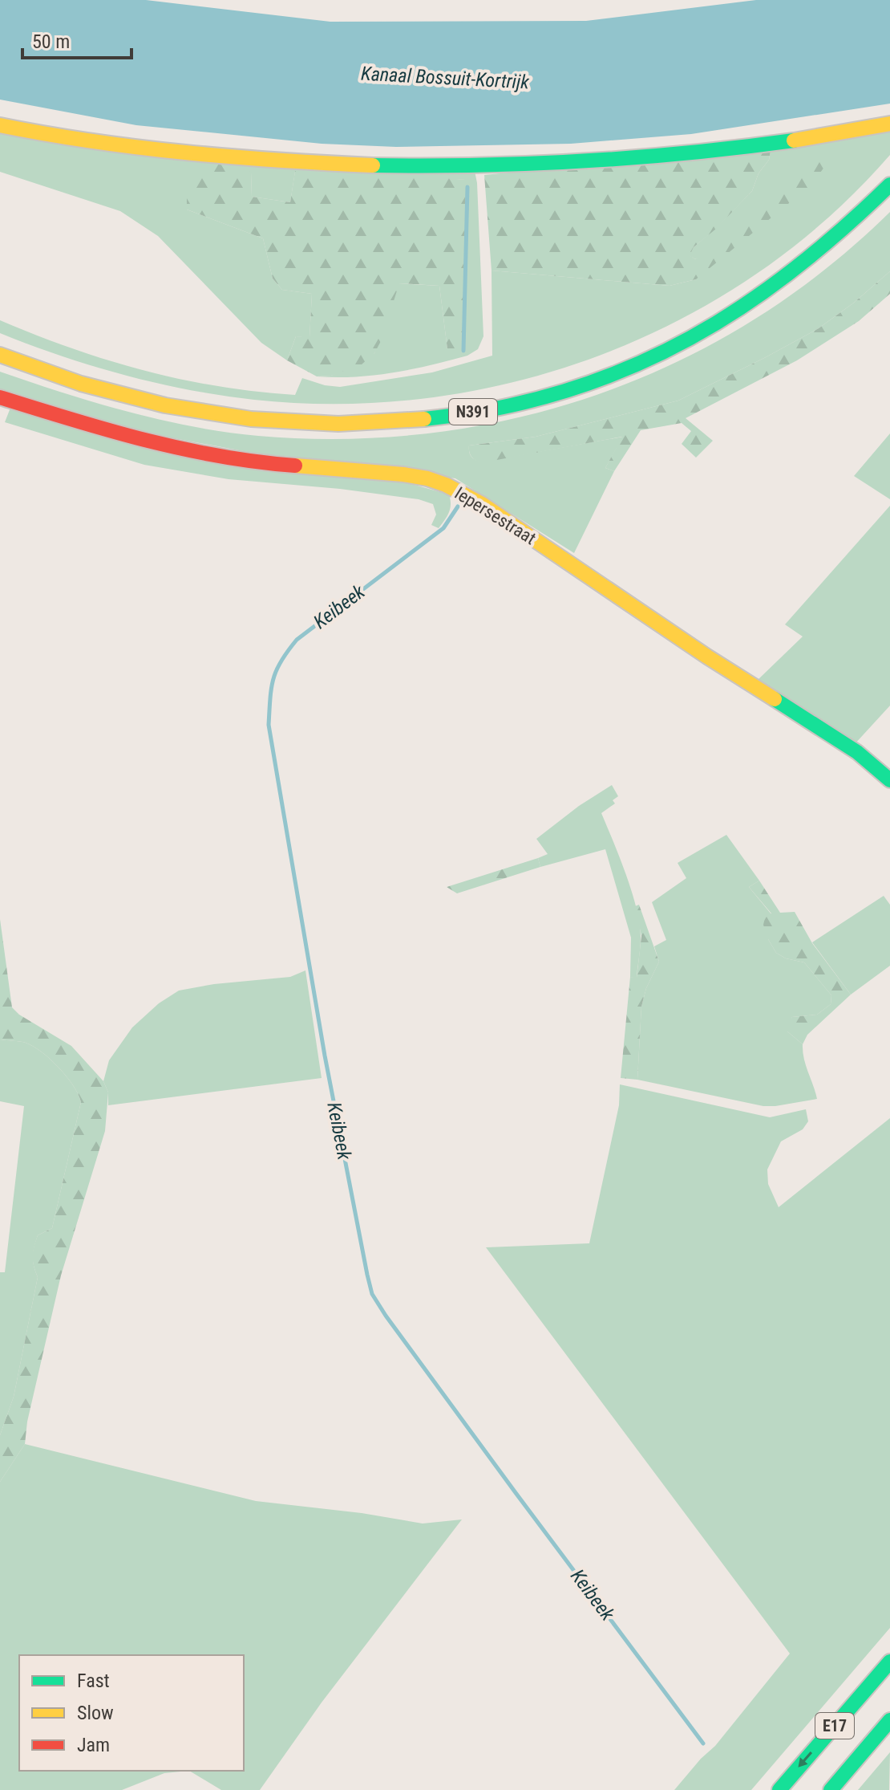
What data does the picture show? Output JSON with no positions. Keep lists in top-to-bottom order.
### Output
{
  "streets": {
    "main road": ["N391", "Iepersestraat", "E17"]
  },
  "water": ["Kanaal Bossuit-Kortrijk", "Keibeek"],
  "legend": ["Fast", "Slow", "Jam"],
  "scale_bar": "50 m"
}
